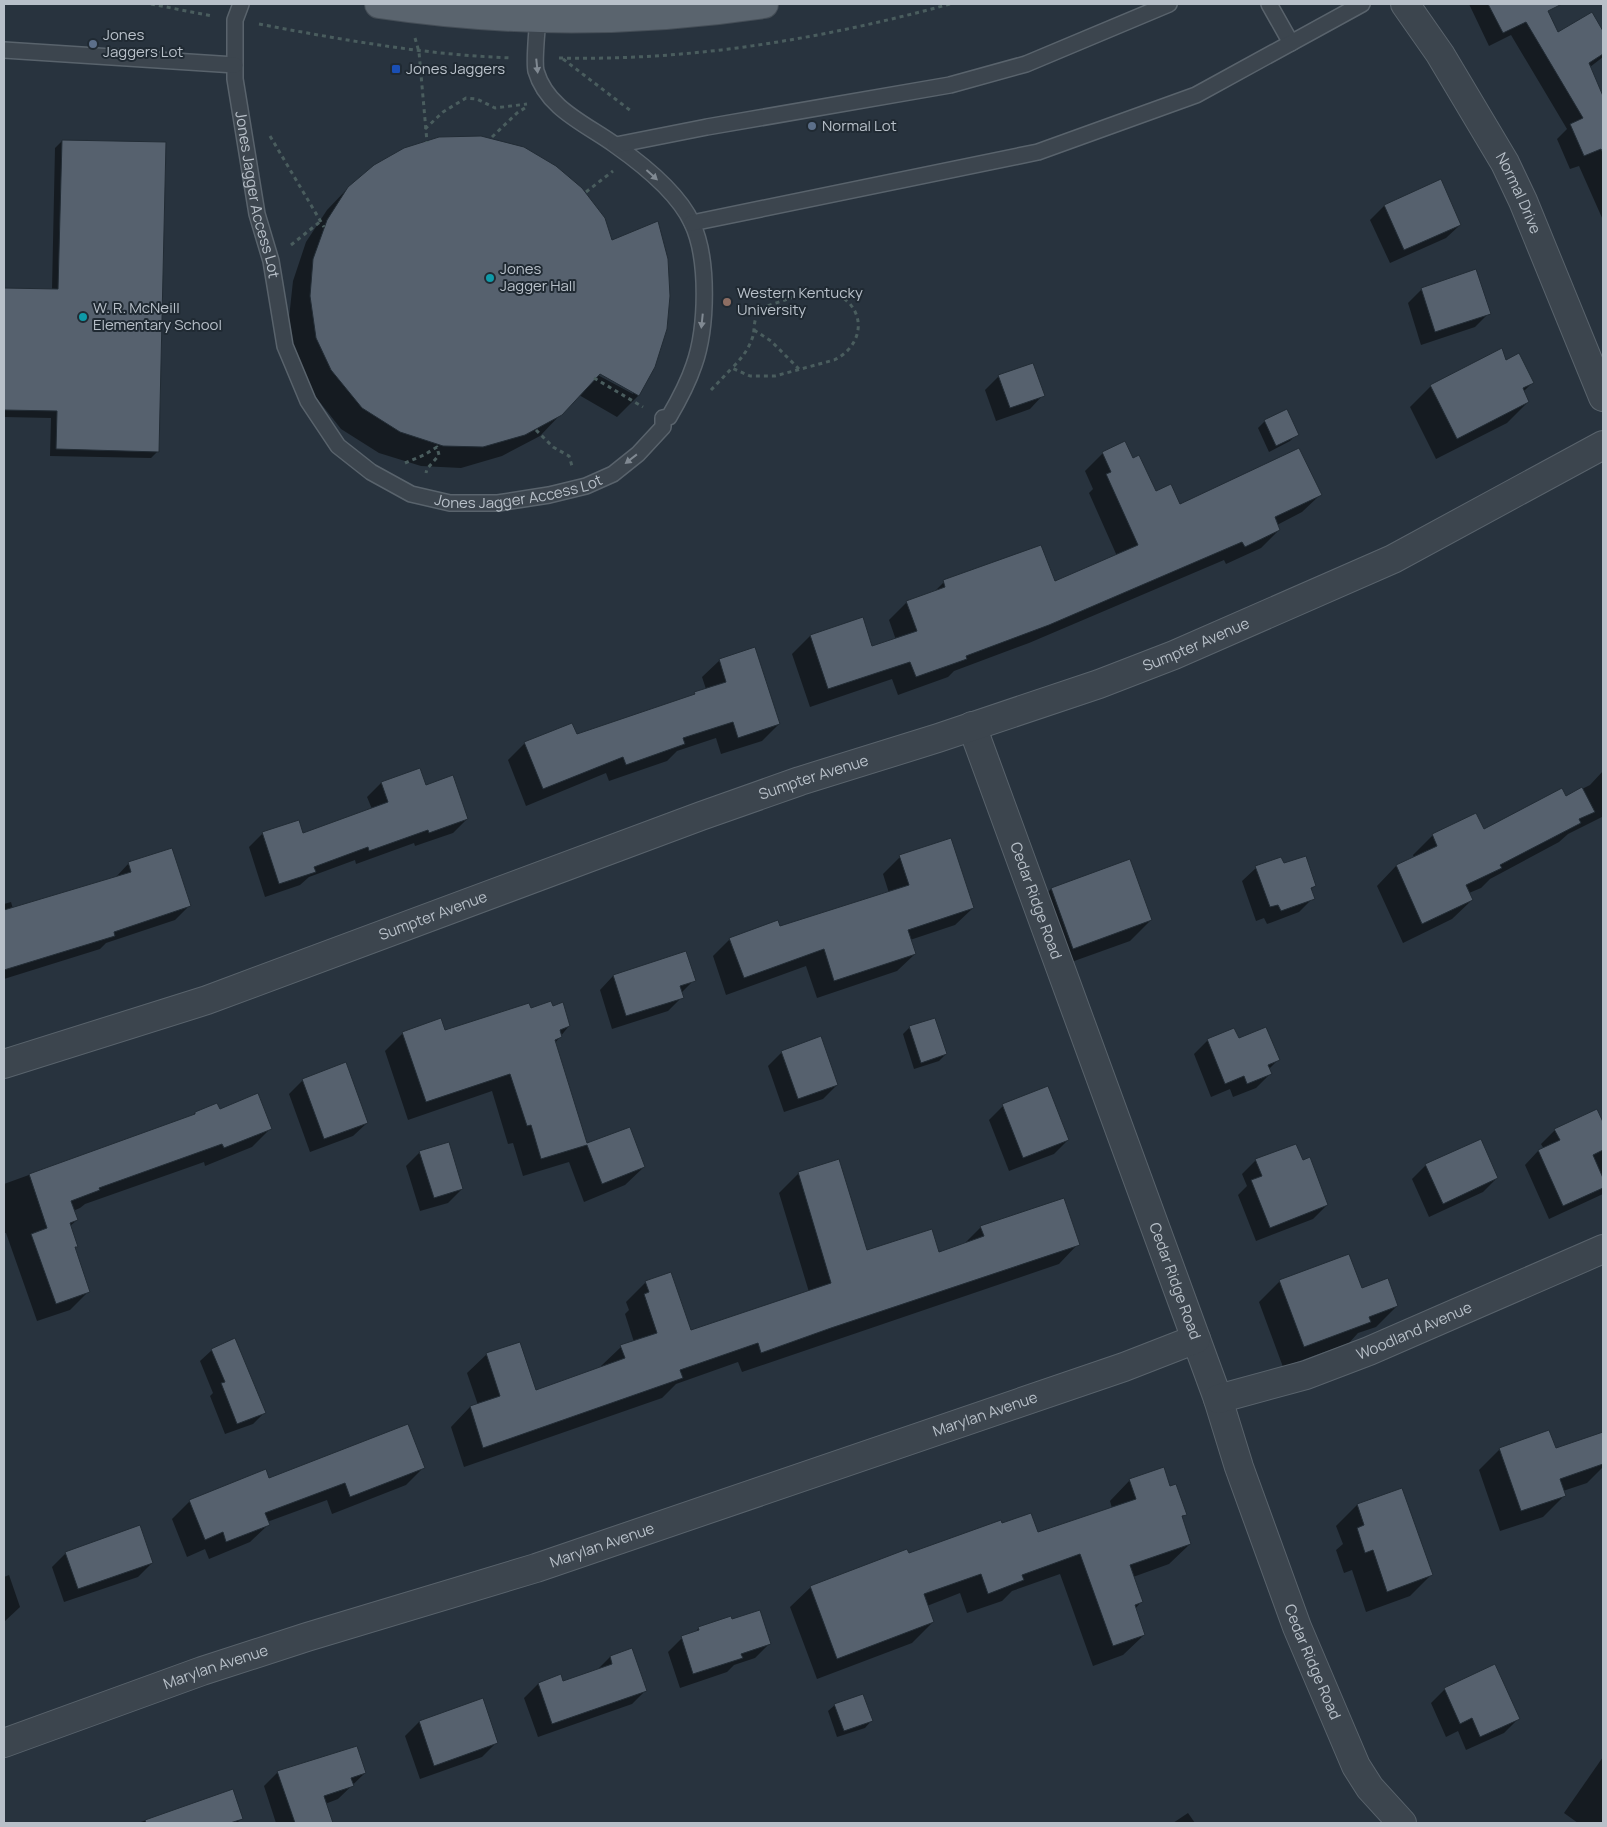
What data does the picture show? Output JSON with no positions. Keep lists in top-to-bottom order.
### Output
{
  "streets": {
    "street": [
      "Normal Drive",
      "Sumpter Avenue",
      "Cedar Ridge Road",
      "Woodland Avenue",
      "Marylan Avenue"
    ],
    "lane": ["Jones Jagger Access Lot"]
  },
  "crossings": [
    ["Sumpter Avenue", "Cedar Ridge Road"],
    ["Cedar Ridge Road", "Woodland Avenue"],
    ["Cedar Ridge Road", "Marylan Avenue"]
  ],
  "places": {
    "other": [
      "Jones Jaggers Lot",
      "Normal Lot",
      "Jones Jagger Hall",
      "Western Kentucky University",
      "W. R. McNeill Elementary School"
    ],
    "transit": ["Jones Jaggers"]
  }
}
